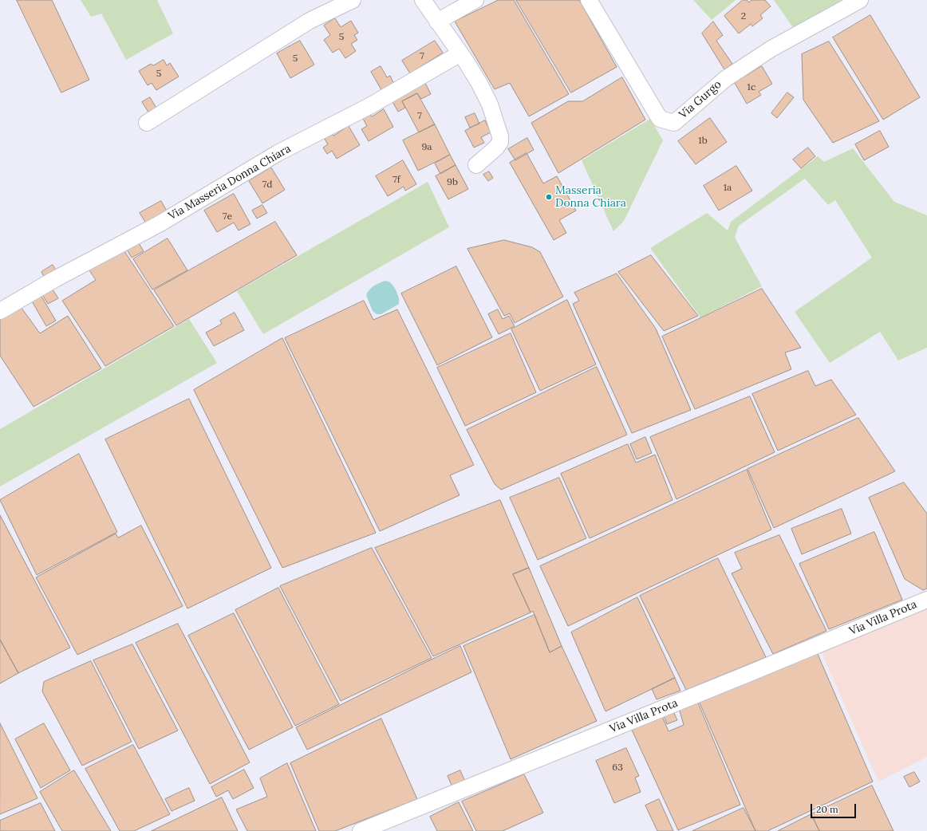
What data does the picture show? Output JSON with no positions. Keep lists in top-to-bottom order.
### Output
{
  "streets": {
    "street": ["Via Gurgo", "Via Masseria Donna Chiara", "Via Villa Prota"]
  },
  "places": ["Masseria Donna Chiara"],
  "house_numbers": [
    "2",
    "5",
    "7",
    "5",
    "5",
    "1c",
    "7",
    "1b",
    "9a",
    "7f",
    "9b",
    "7d",
    "1a",
    "7e",
    "63"
  ],
  "scale_bar": "20 m"
}
